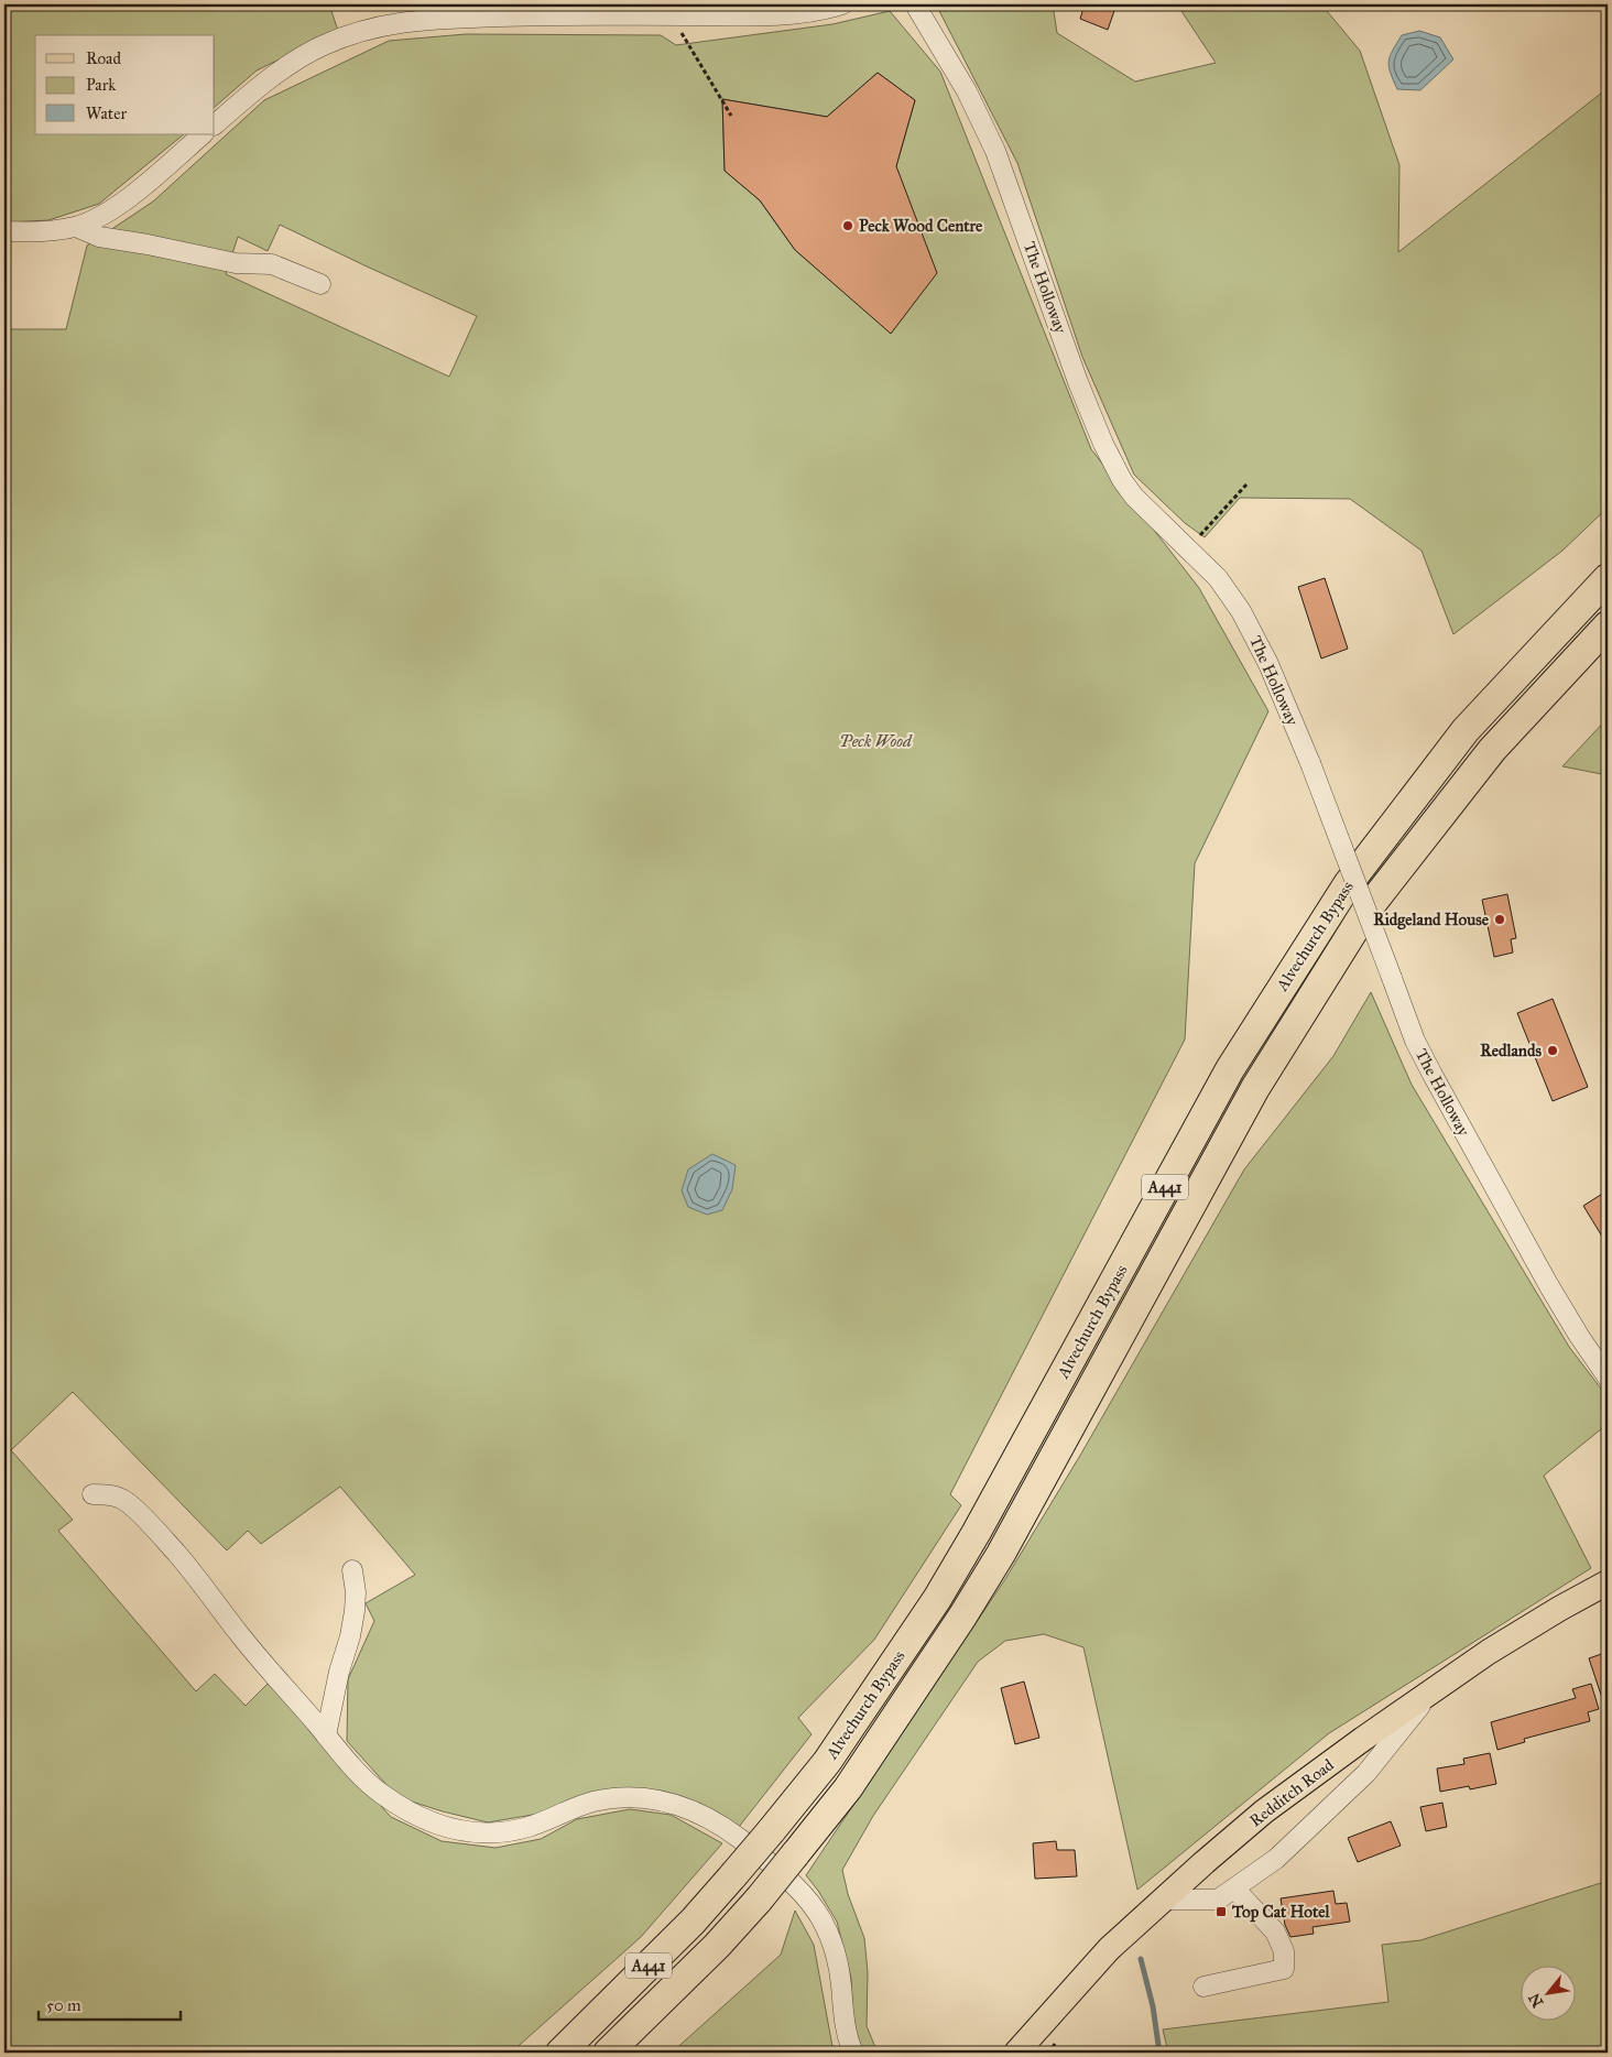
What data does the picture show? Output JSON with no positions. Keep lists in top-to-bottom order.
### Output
{
  "streets": {
    "highway": ["Alvechurch Bypass", "A441"],
    "main road": ["Redditch Road"],
    "street": ["The Holloway"]
  },
  "parks": ["Peck Wood"],
  "places": {
    "other": ["Peck Wood Centre", "Ridgeland House", "Redlands"],
    "transit": ["Top Cat Hotel"]
  },
  "legend": ["Road", "Park", "Water"],
  "scale_bar": "50 m",
  "north": "bottom left"
}
